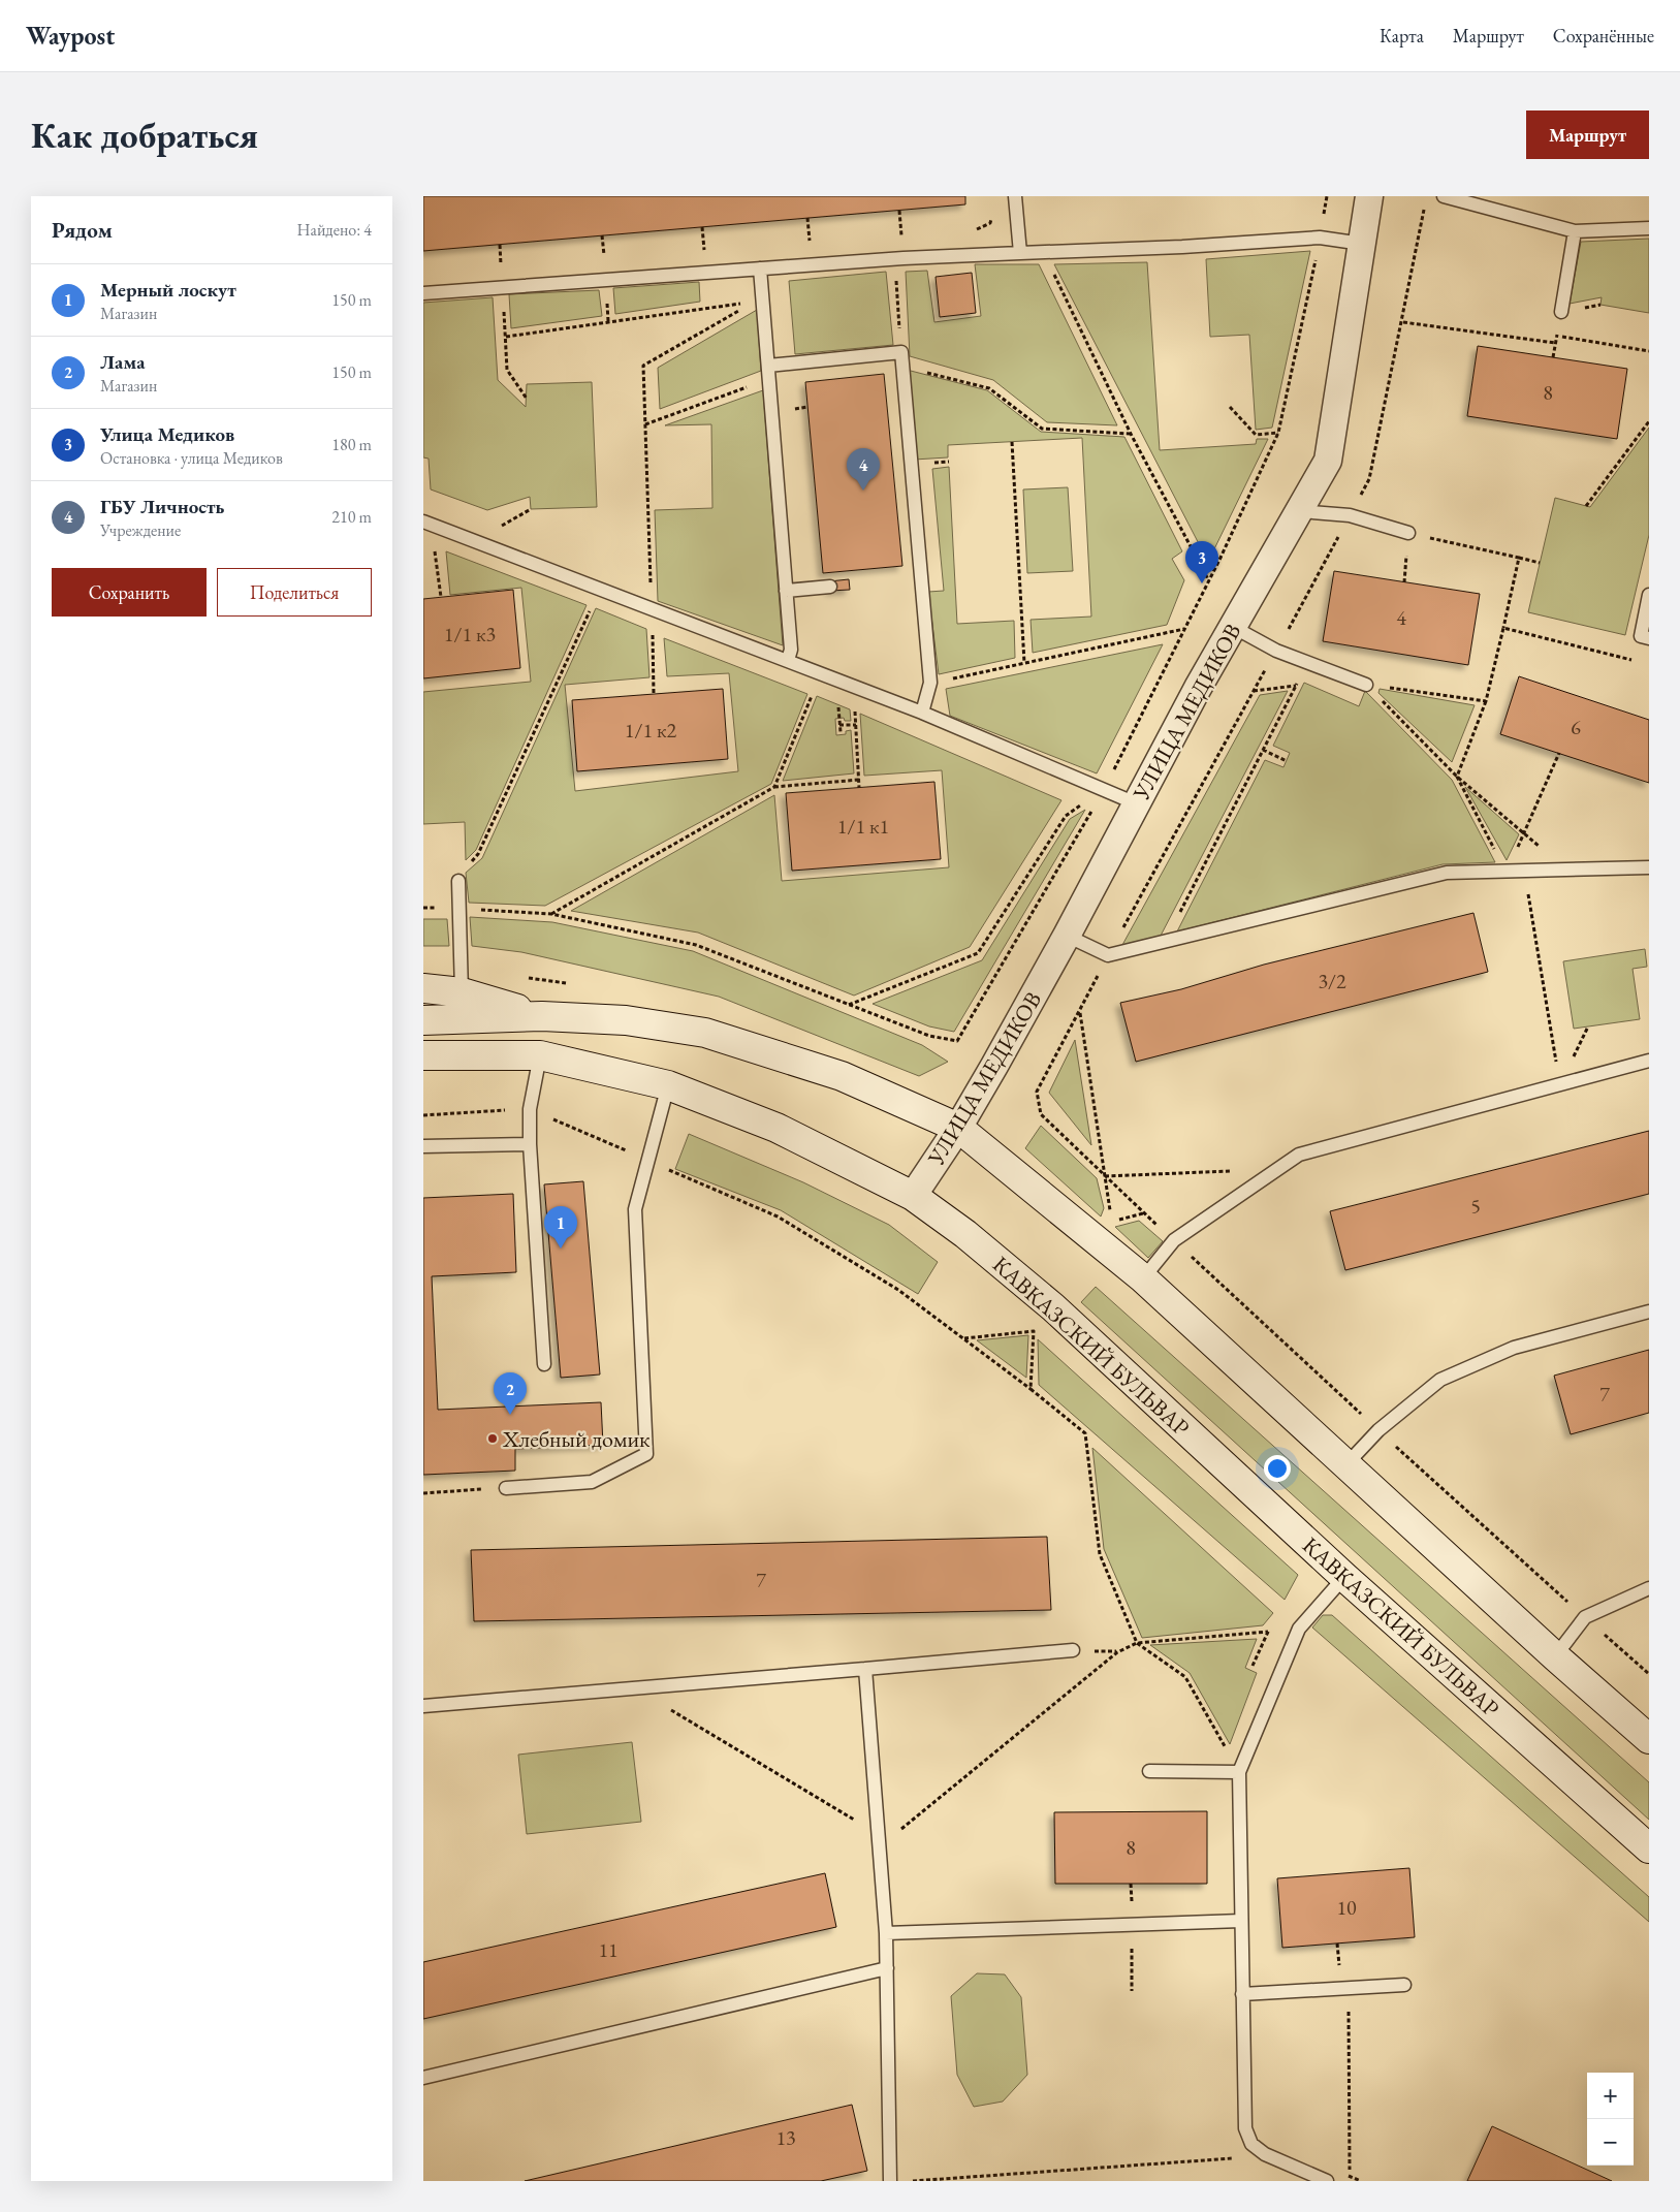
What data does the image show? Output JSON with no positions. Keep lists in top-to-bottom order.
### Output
{
  "streets": {
    "main road": ["КАВКАЗСКИЙ БУЛЬВАР"],
    "street": ["УЛИЦА МЕДИКОВ"]
  },
  "crossings": [
    ["УЛИЦА МЕДИКОВ", "КАВКАЗСКИЙ БУЛЬВАР"]
  ],
  "places": ["Хлебный домик"],
  "house_numbers": [
    "8",
    "4",
    "1/1 к3",
    "6",
    "1/1 к2",
    "1/1 к1",
    "3/2",
    "5",
    "7",
    "7",
    "8",
    "10",
    "11",
    "13"
  ],
  "page": {
    "header": "Waypost",
    "nav": ["Карта", "Маршрут", "Сохранённые"],
    "buttons": [
      "Маршрут",
      ["Сохранить", "Поделиться"]
    ],
    "title": "Как добраться",
    "heading": ["Рядом", "Найдено: 4"],
    "list": [
      {
        "mark": "1",
        "name": "Мерный лоскут",
        "note": "Магазин",
        "value": "150 m"
      },
      {
        "mark": "2",
        "name": "Лама",
        "note": "Магазин",
        "value": "150 m"
      },
      {
        "mark": "3",
        "name": "Улица Медиков",
        "note": "Остановка · улица Медиков",
        "value": "180 m"
      },
      {
        "mark": "4",
        "name": "ГБУ Личность",
        "note": "Учреждение",
        "value": "210 m"
      }
    ],
    "pins": [
      "4",
      "3",
      "1",
      "2"
    ],
    "map_buttons": ["+", "−"]
  }
}
